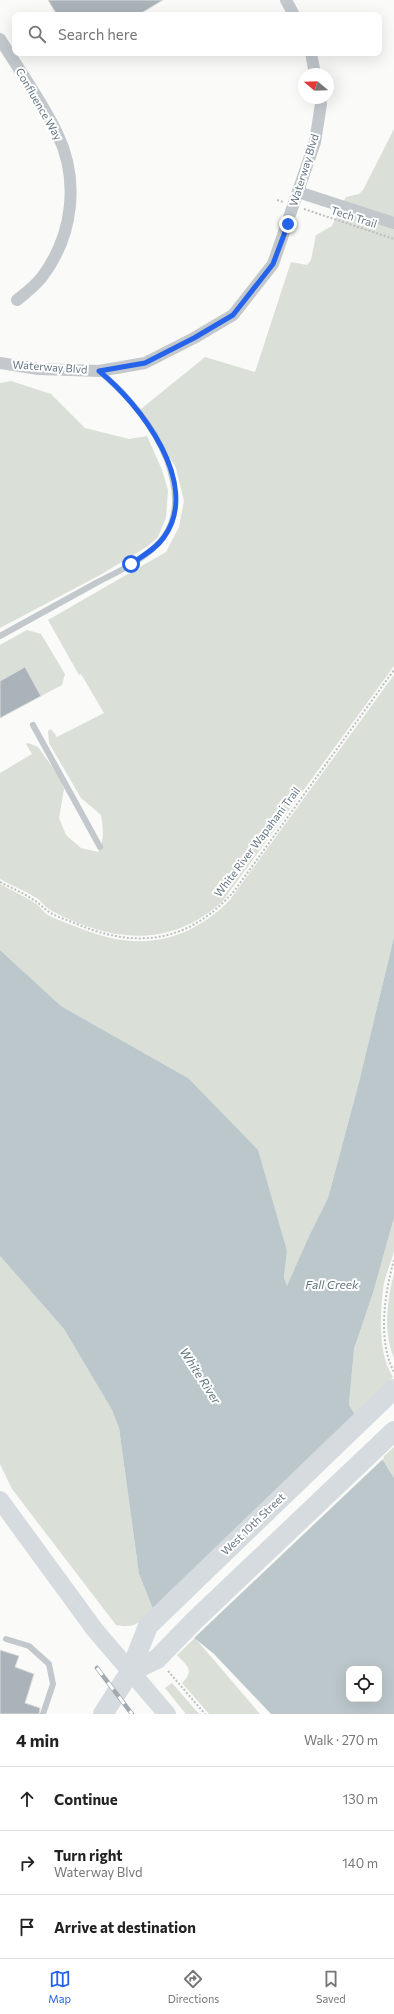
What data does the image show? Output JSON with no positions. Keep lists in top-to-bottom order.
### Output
{
  "streets": {
    "main road": ["West 10th Street"],
    "street": ["Confluence Way", "Waterway Blvd"],
    "path": ["Tech Trail", "White River Wapahani Trail"]
  },
  "water": ["Fall Creek", "White River"],
  "north": "left",
  "page": {
    "search": "Search here",
    "heading": ["4 min", "Walk · 270 m"],
    "list": [
      ["Continue", "130 m"],
      ["Turn right", "Waterway Blvd", "140 m"],
      "Arrive at destination"
    ],
    "nav": ["Map", "Directions", "Saved"]
  }
}
